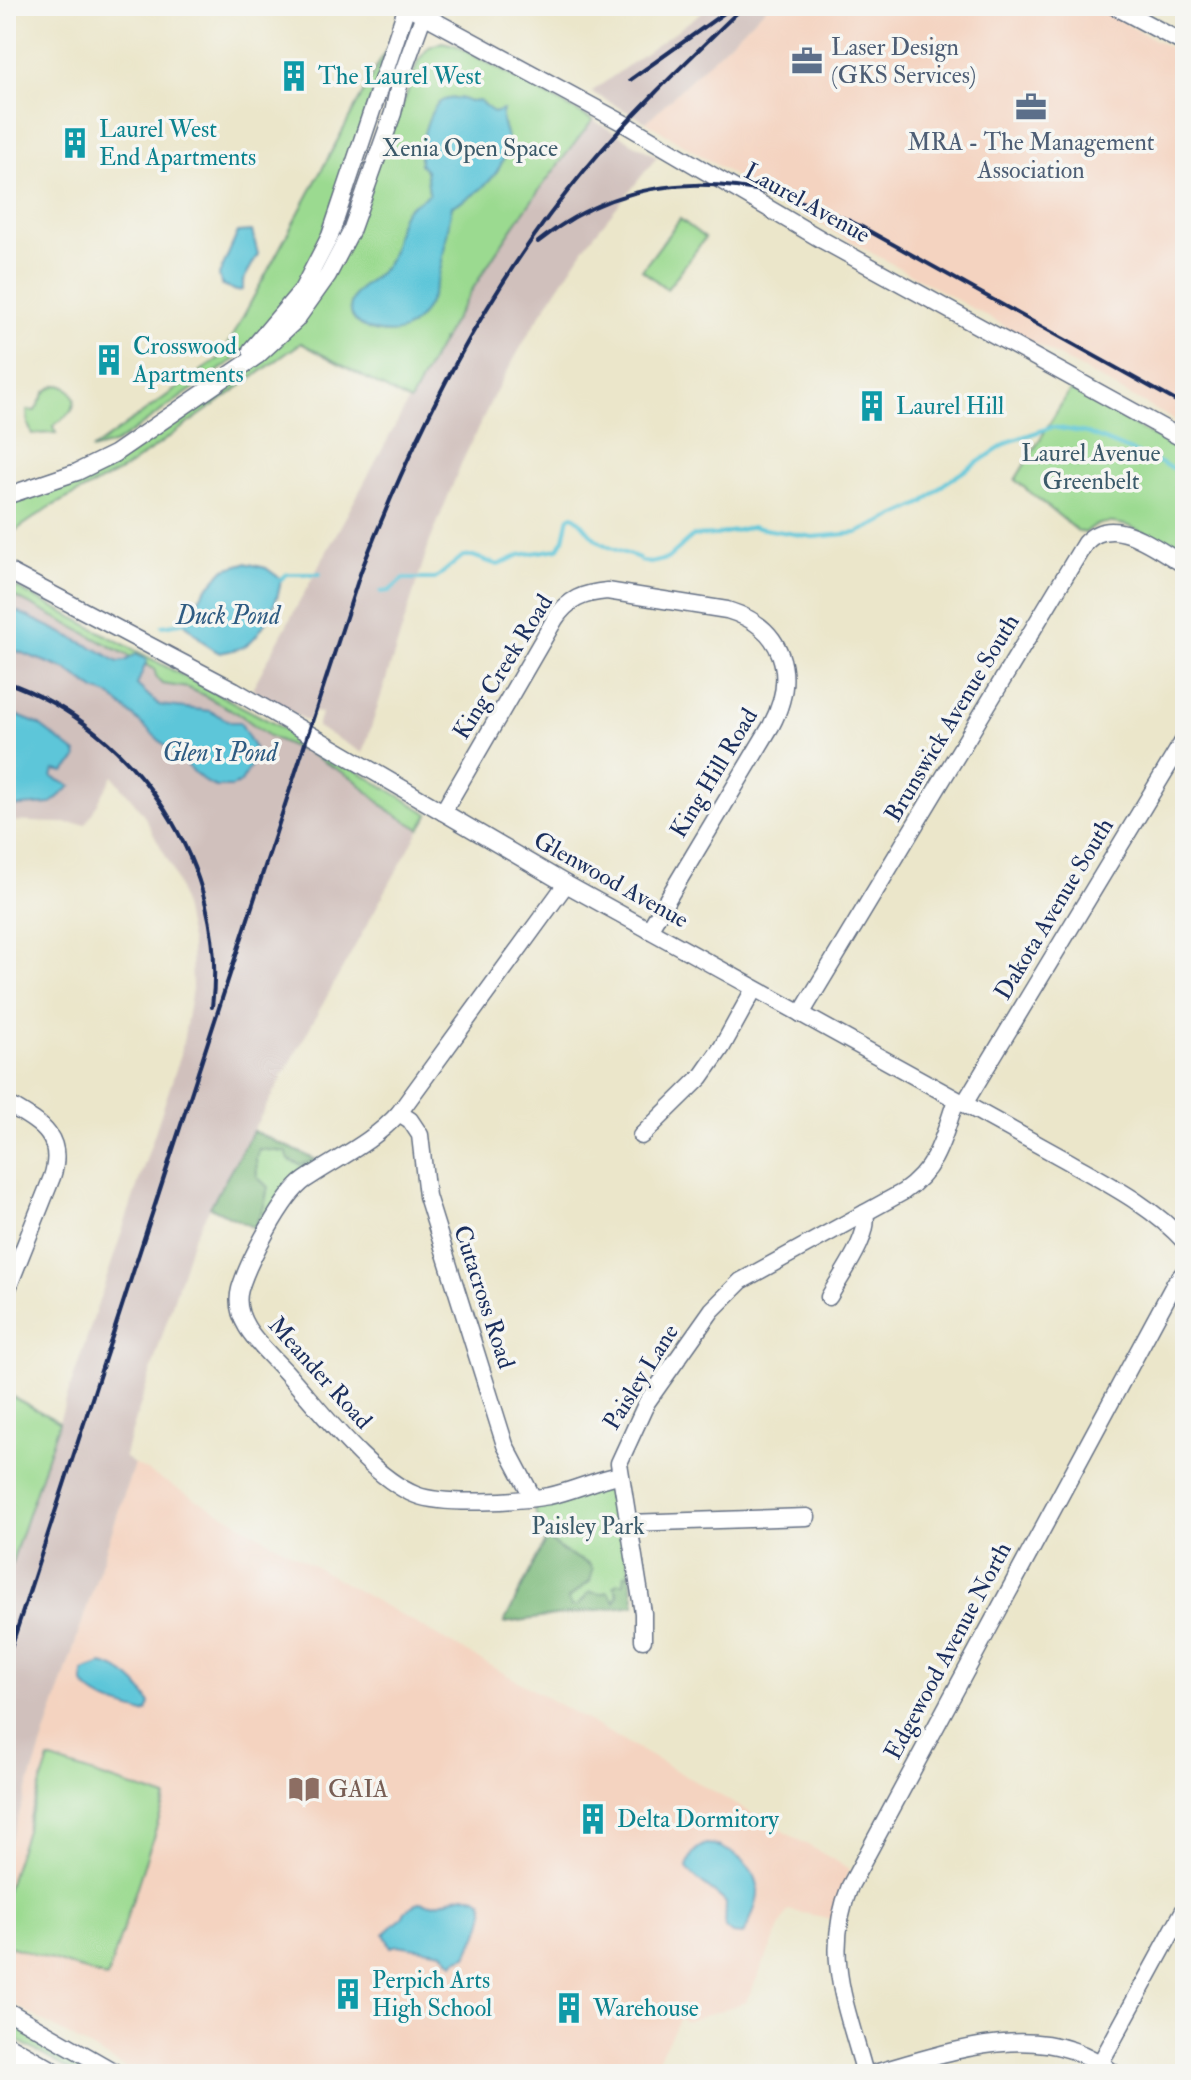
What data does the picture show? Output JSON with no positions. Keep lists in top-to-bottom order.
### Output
{
  "streets": {
    "street": [
      "Laurel Avenue",
      "King Creek Road",
      "Brunswick Avenue South",
      "King Hill Road",
      "Glenwood Avenue",
      "Dakota Avenue South",
      "Cutacross Road",
      "Meander Road",
      "Paisley Lane",
      "Edgewood Avenue North"
    ]
  },
  "crossings": [
    ["King Creek Road", "King Hill Road"],
    ["King Creek Road", "Glenwood Avenue"],
    ["Brunswick Avenue South", "Glenwood Avenue"],
    ["King Hill Road", "Glenwood Avenue"],
    ["Glenwood Avenue", "Dakota Avenue South"],
    ["Glenwood Avenue", "Meander Road"],
    ["Glenwood Avenue", "Paisley Lane"],
    ["Dakota Avenue South", "Paisley Lane"],
    ["Cutacross Road", "Meander Road"],
    ["Meander Road", "Paisley Lane"]
  ],
  "water": ["Duck Pond", "Glen 1 Pond"],
  "parks": ["Xenia Open Space", "Laurel Avenue Greenbelt", "Paisley Park"],
  "places": {
    "office": ["Laser Design (GKS Services)", "MRA - The Management Association"],
    "building": [
      "The Laurel West",
      "Laurel West End Apartments",
      "Crosswood Apartments",
      "Laurel Hill",
      "Delta Dormitory",
      "Perpich Arts High School",
      "Warehouse"
    ],
    "library": ["GAIA"]
  }
}
